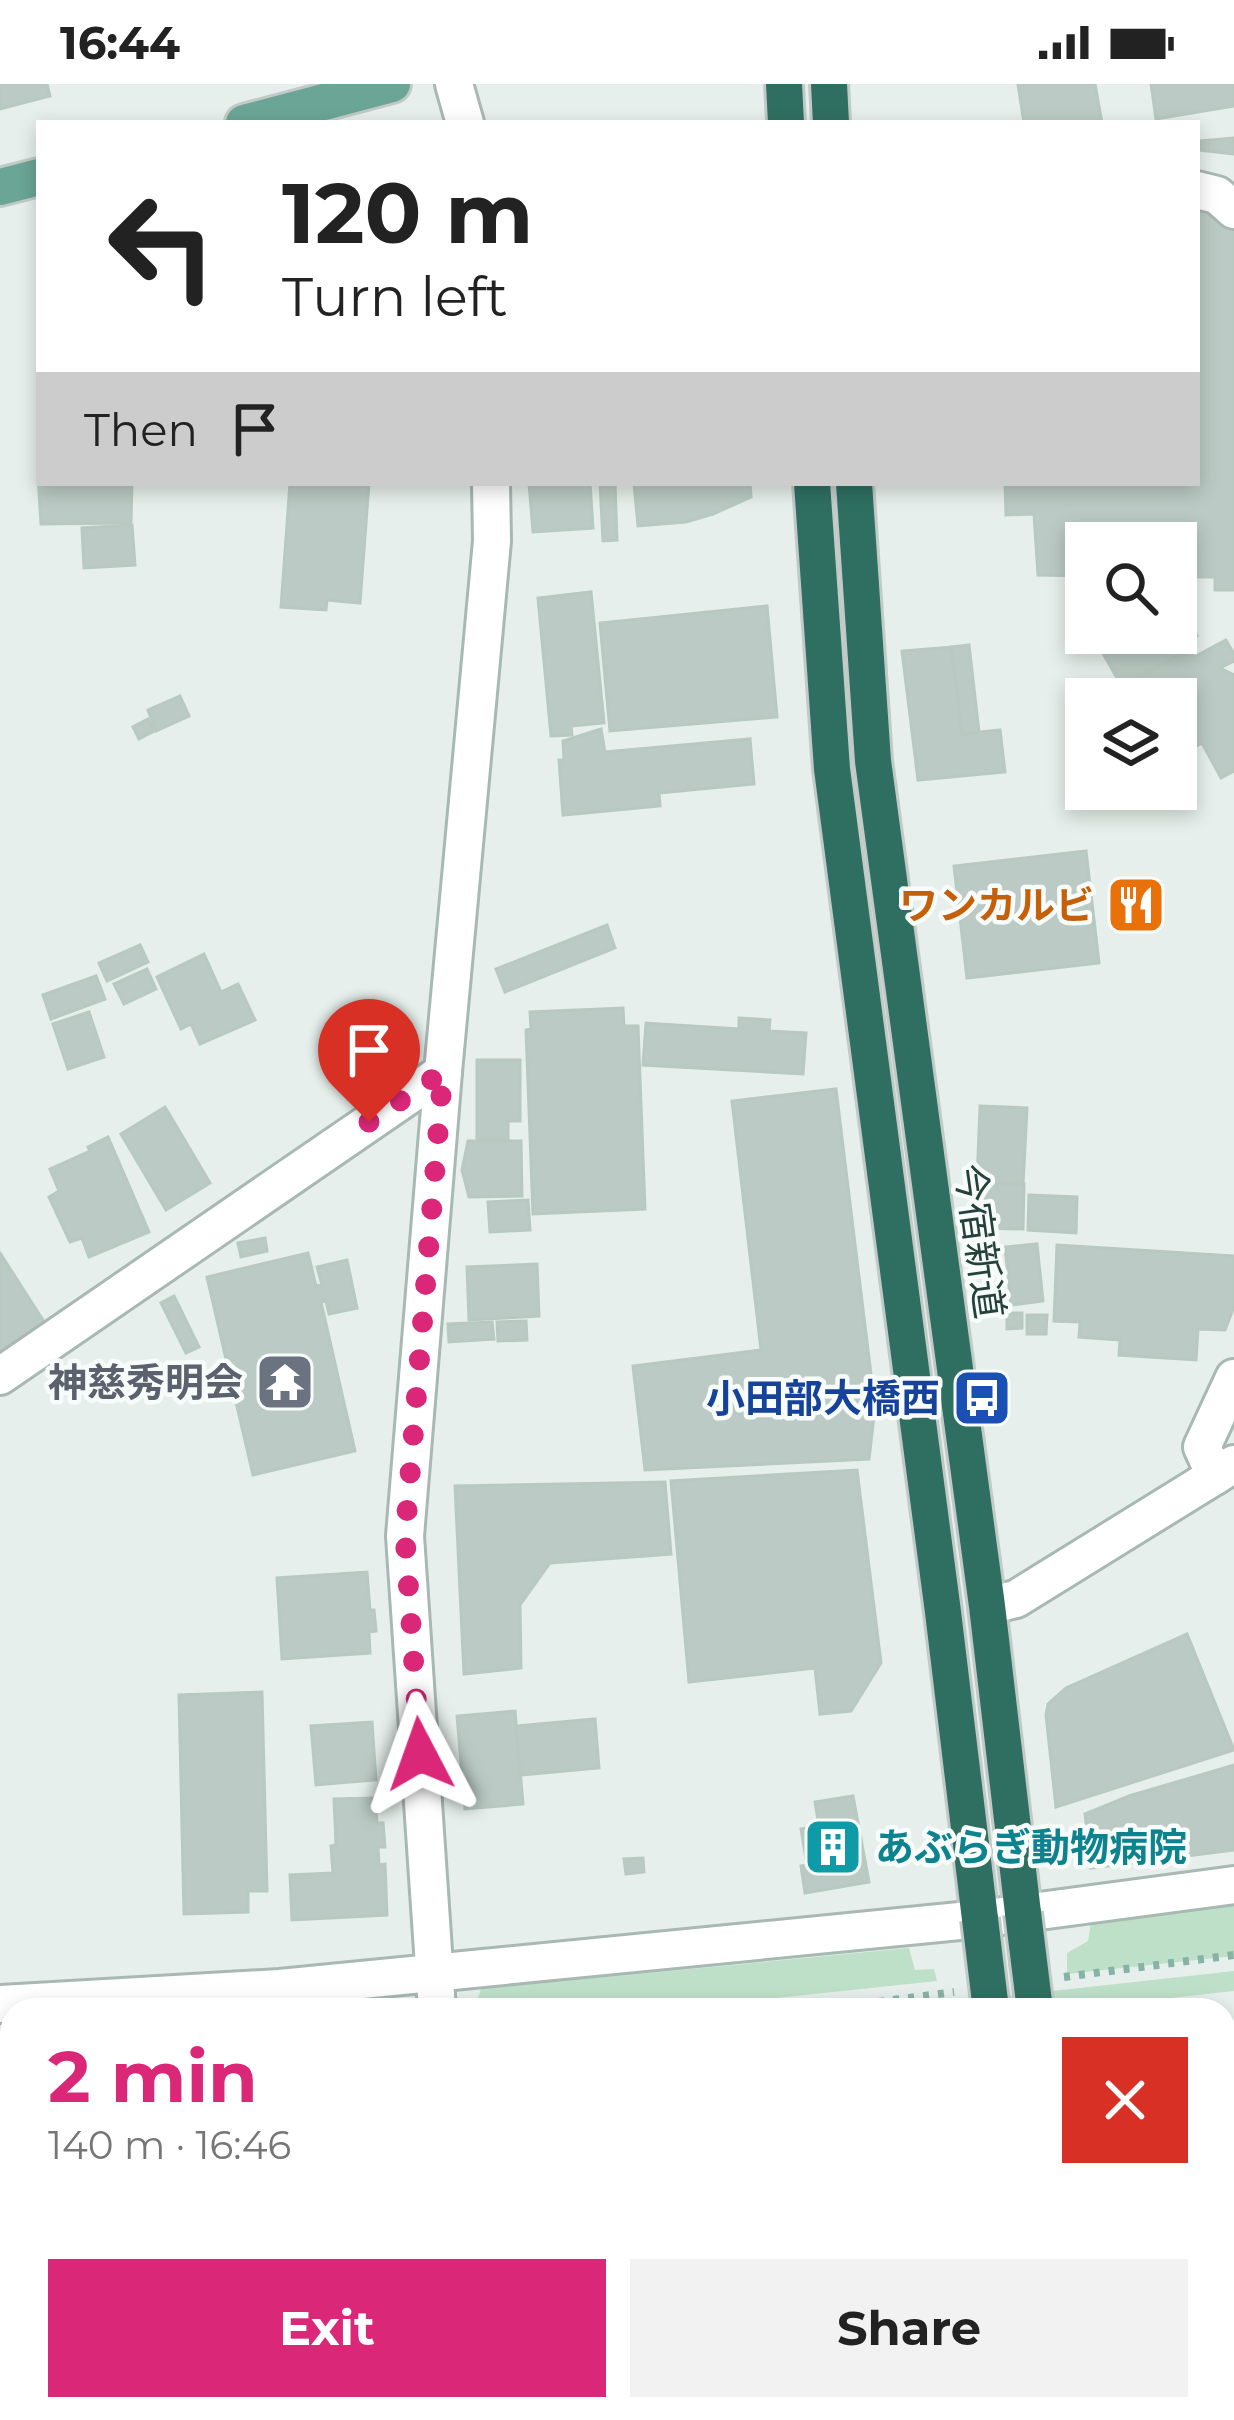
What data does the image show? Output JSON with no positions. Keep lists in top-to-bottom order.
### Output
{
  "streets": {
    "highway": ["今宿新道"]
  },
  "places": {
    "restaurant": ["ワンカルビ"],
    "temple": ["神慈秀明会"],
    "bus stop": ["小田部大橋西"],
    "building": ["あぶらぎ動物病院"]
  },
  "page": {
    "status": "16:44",
    "turn": ["120 m", "Turn left"],
    "then": "Then",
    "heading": ["2 min", "140 m · 16:46"],
    "buttons": ["Exit", "Share"]
  }
}
